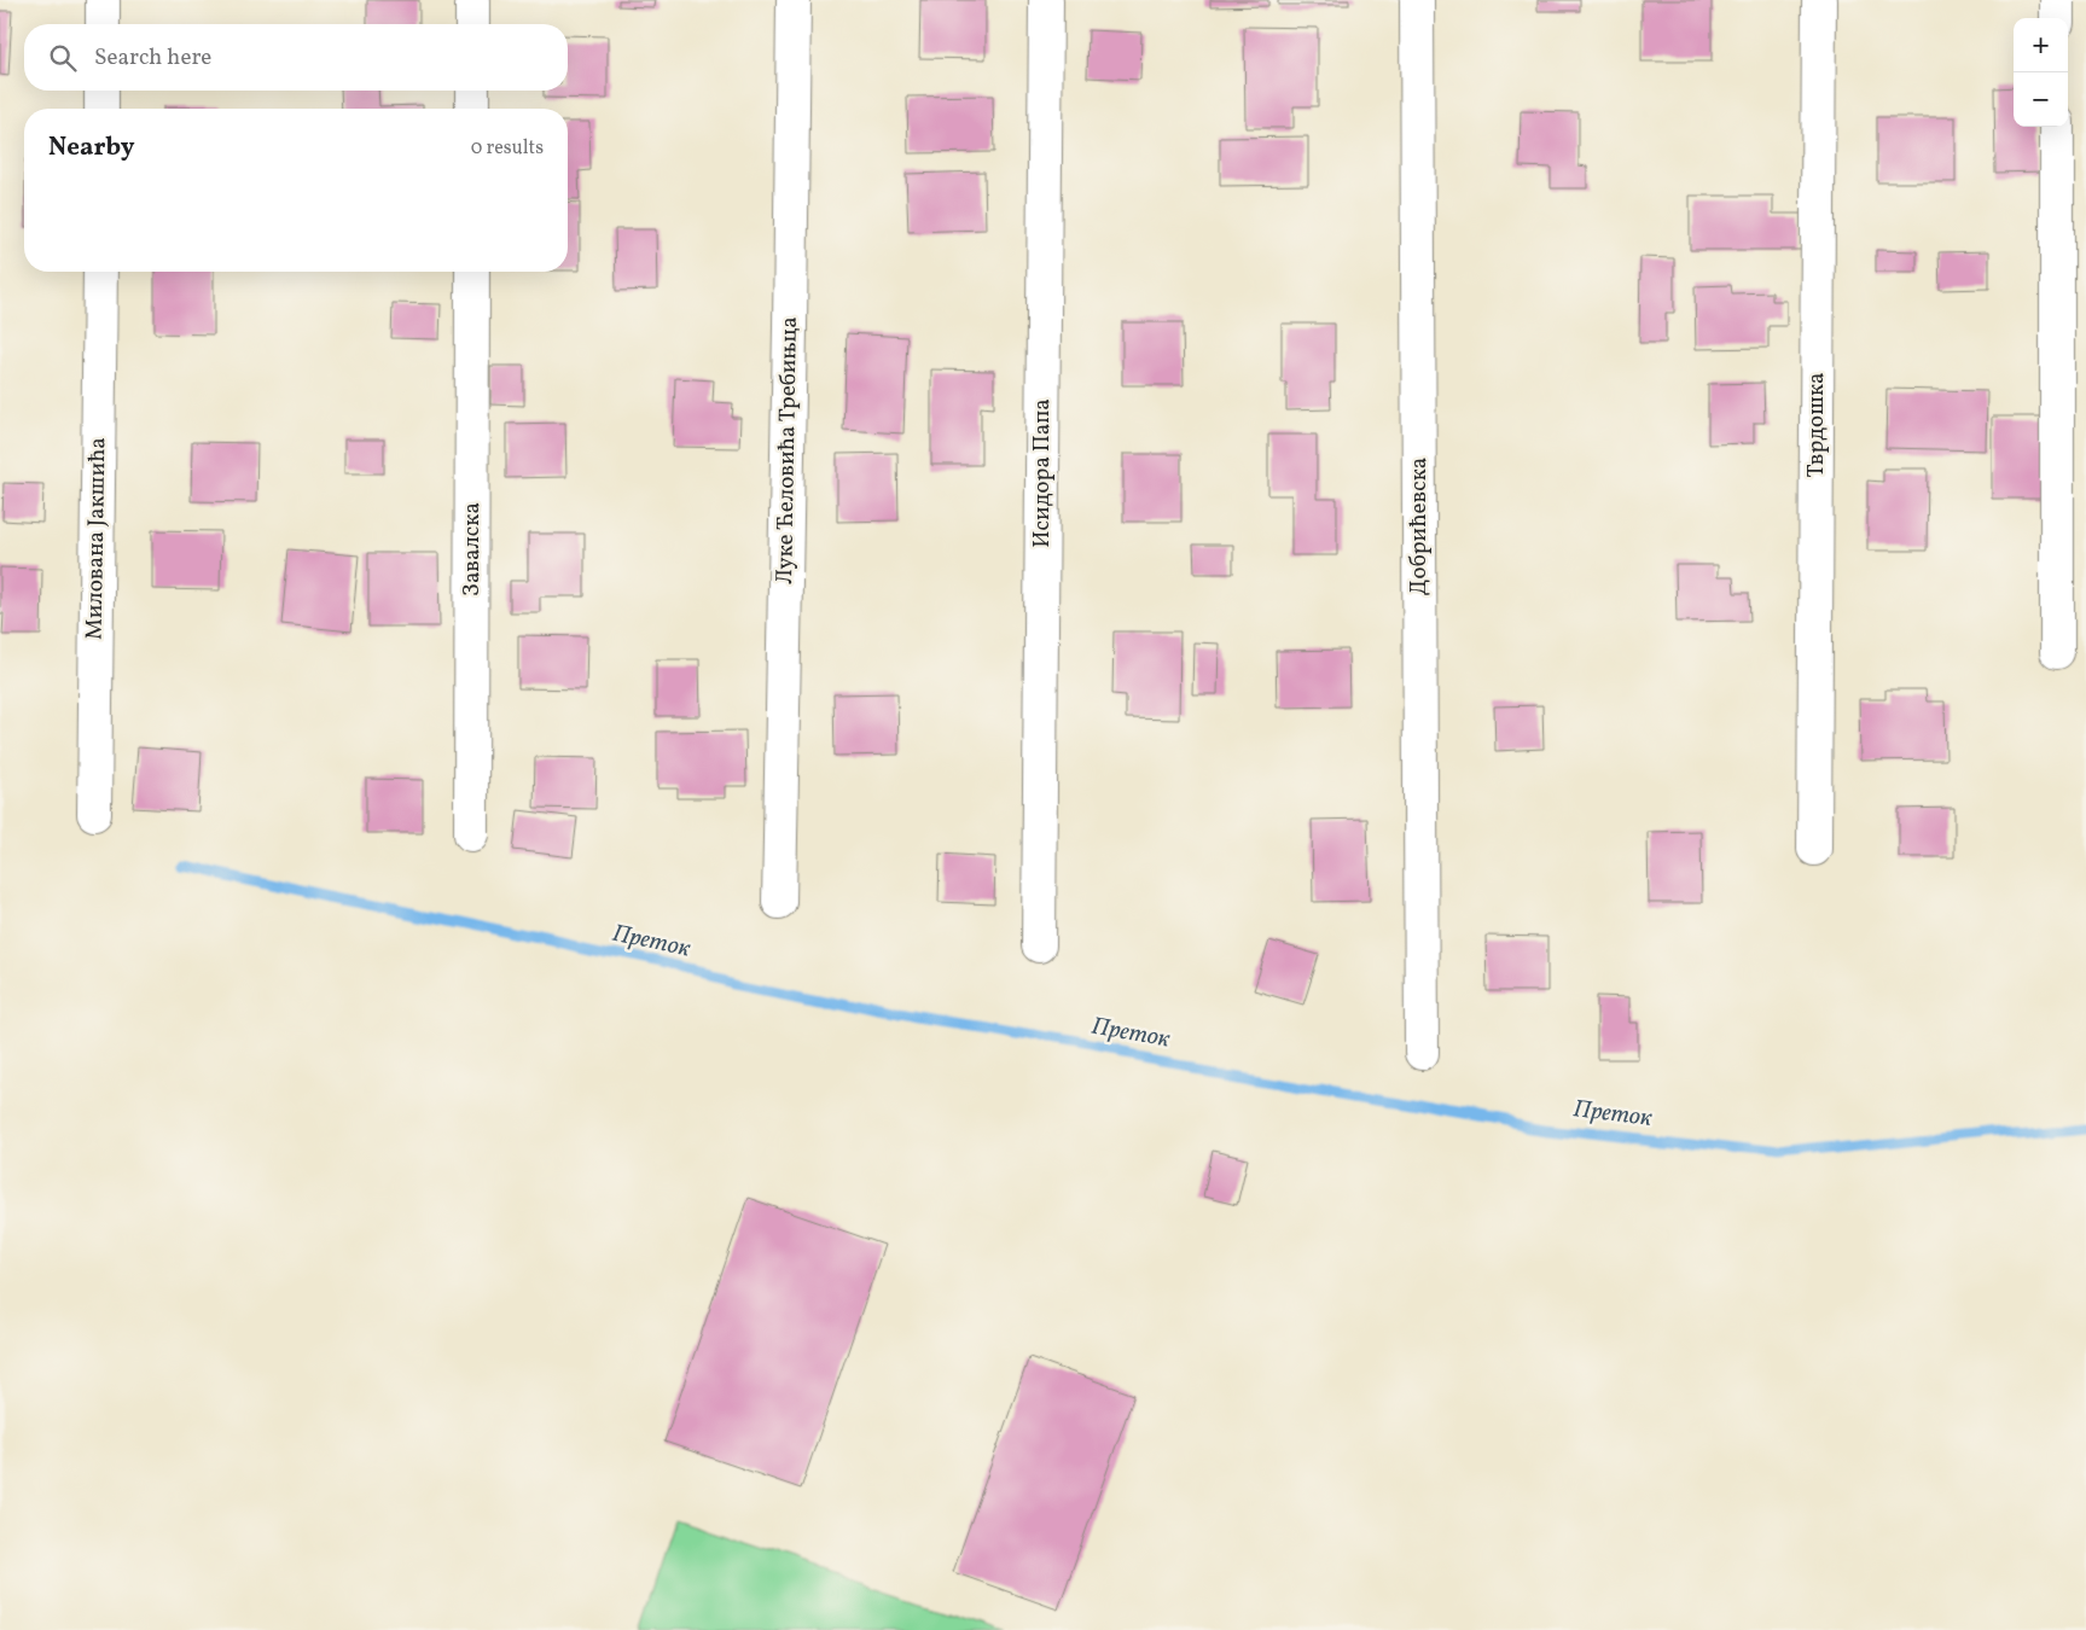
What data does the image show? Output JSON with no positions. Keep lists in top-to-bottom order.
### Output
{
  "streets": {
    "street": [
      "Тврдошка",
      "Луке Ћеловића Требињца",
      "Исидора Папа",
      "Добрићевска",
      "Милована Јакшића",
      "Завалска"
    ]
  },
  "water": ["Преток"],
  "page": {
    "map_buttons": ["+", "−"],
    "search": "Search here",
    "heading": ["Nearby", "0 results"]
  }
}
